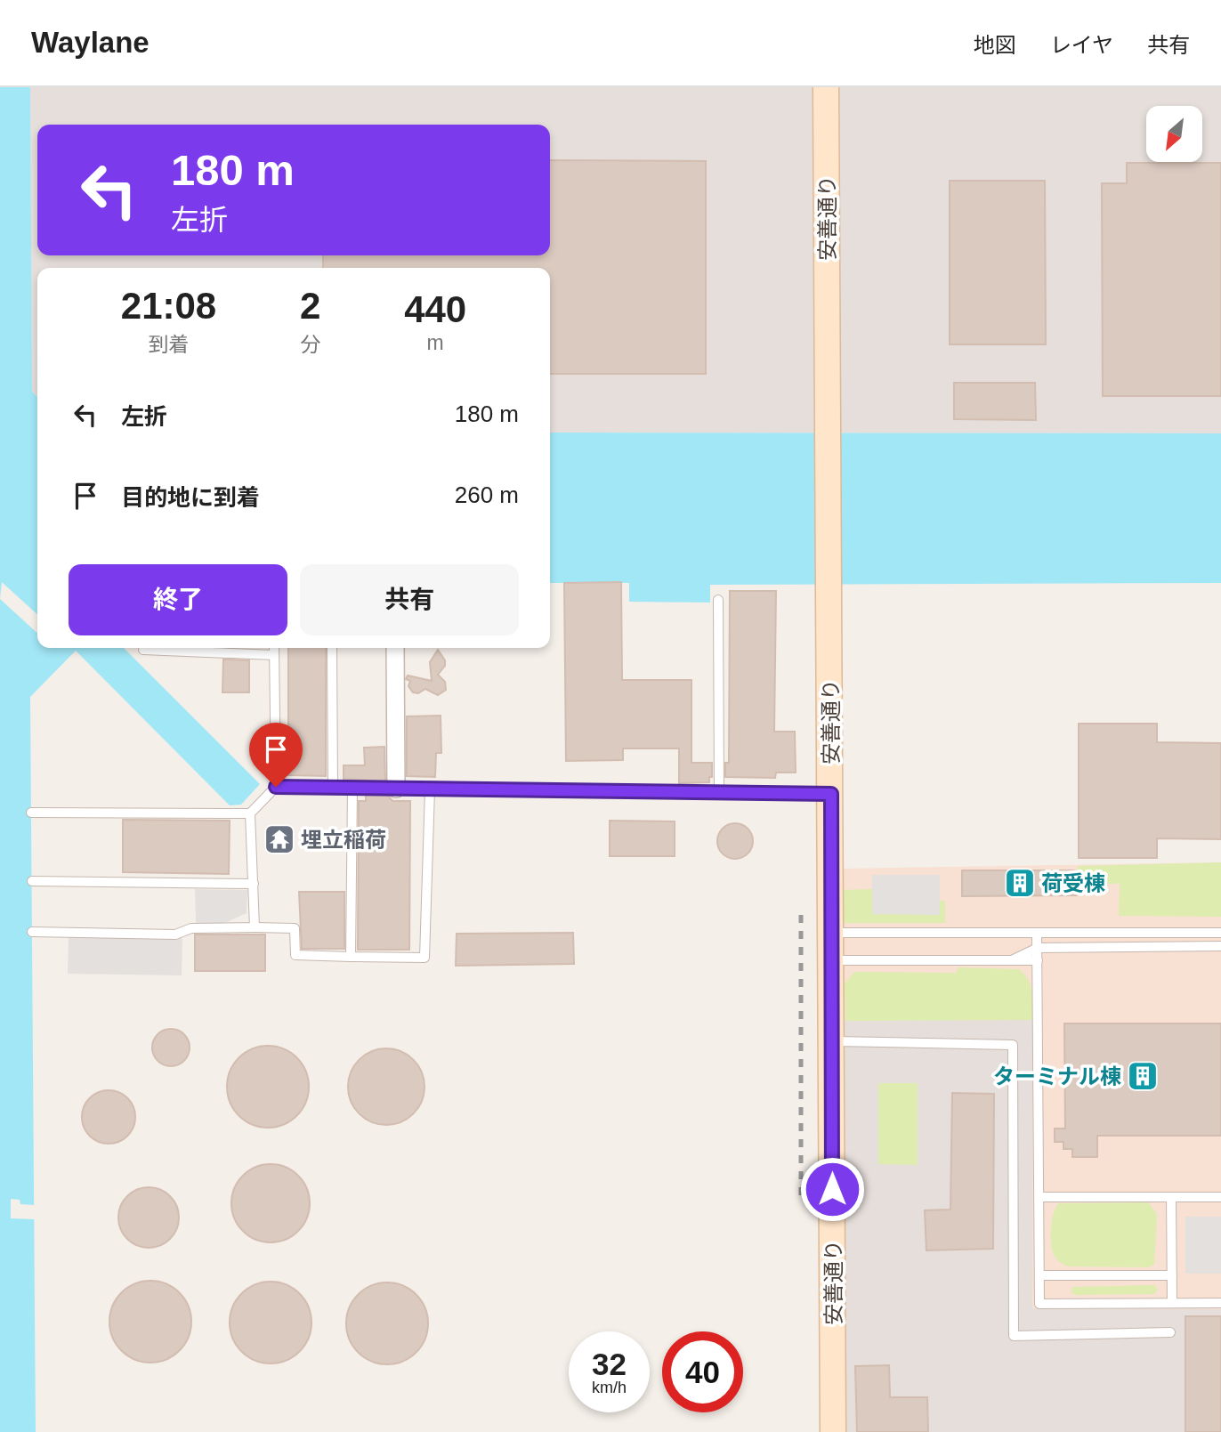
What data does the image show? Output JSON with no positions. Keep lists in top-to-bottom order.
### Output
{
  "streets": {
    "street": ["安善通り"]
  },
  "places": {
    "temple": ["埋立稲荷"],
    "building": ["荷受棟", "ターミナル棟"]
  },
  "north": "bottom left",
  "page": {
    "header": "Waylane",
    "nav": ["地図", "レイヤ", "共有"],
    "turn": ["180 m", "左折"],
    "eta": [
      "21:08",
      "到着",
      "2",
      "分",
      "440",
      "m"
    ],
    "list": [
      {
        "name": "左折",
        "value": "180 m"
      },
      {
        "name": "目的地に到着",
        "value": "260 m"
      }
    ],
    "buttons": ["終了", "共有"],
    "speed": "32 km/h",
    "limit": "40"
  }
}
